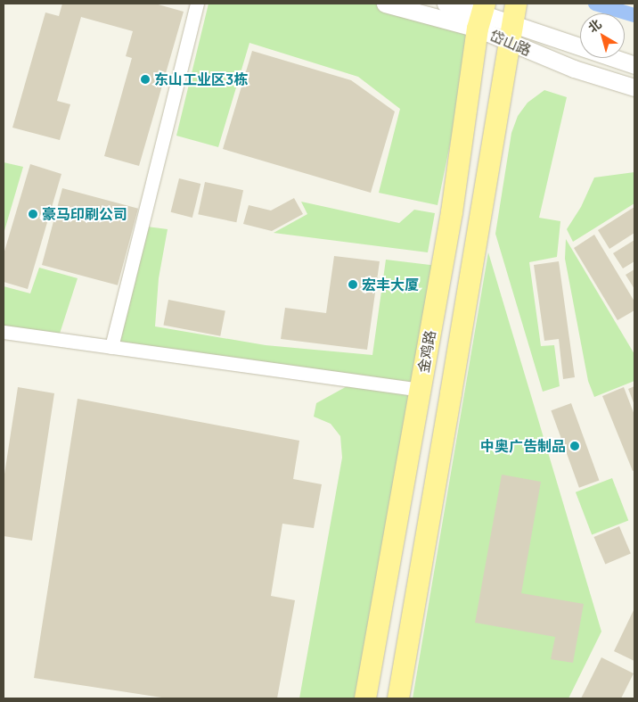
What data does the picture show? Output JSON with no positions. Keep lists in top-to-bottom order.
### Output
{
  "streets": {
    "main road": ["金鸡路"],
    "street": ["岱山路"]
  },
  "crossings": [
    ["岱山路", "金鸡路"]
  ],
  "places": [
    "东山工业区3栋",
    "豪马印刷公司",
    "宏丰大厦",
    "中奥广告制品"
  ],
  "north": "top left"
}
